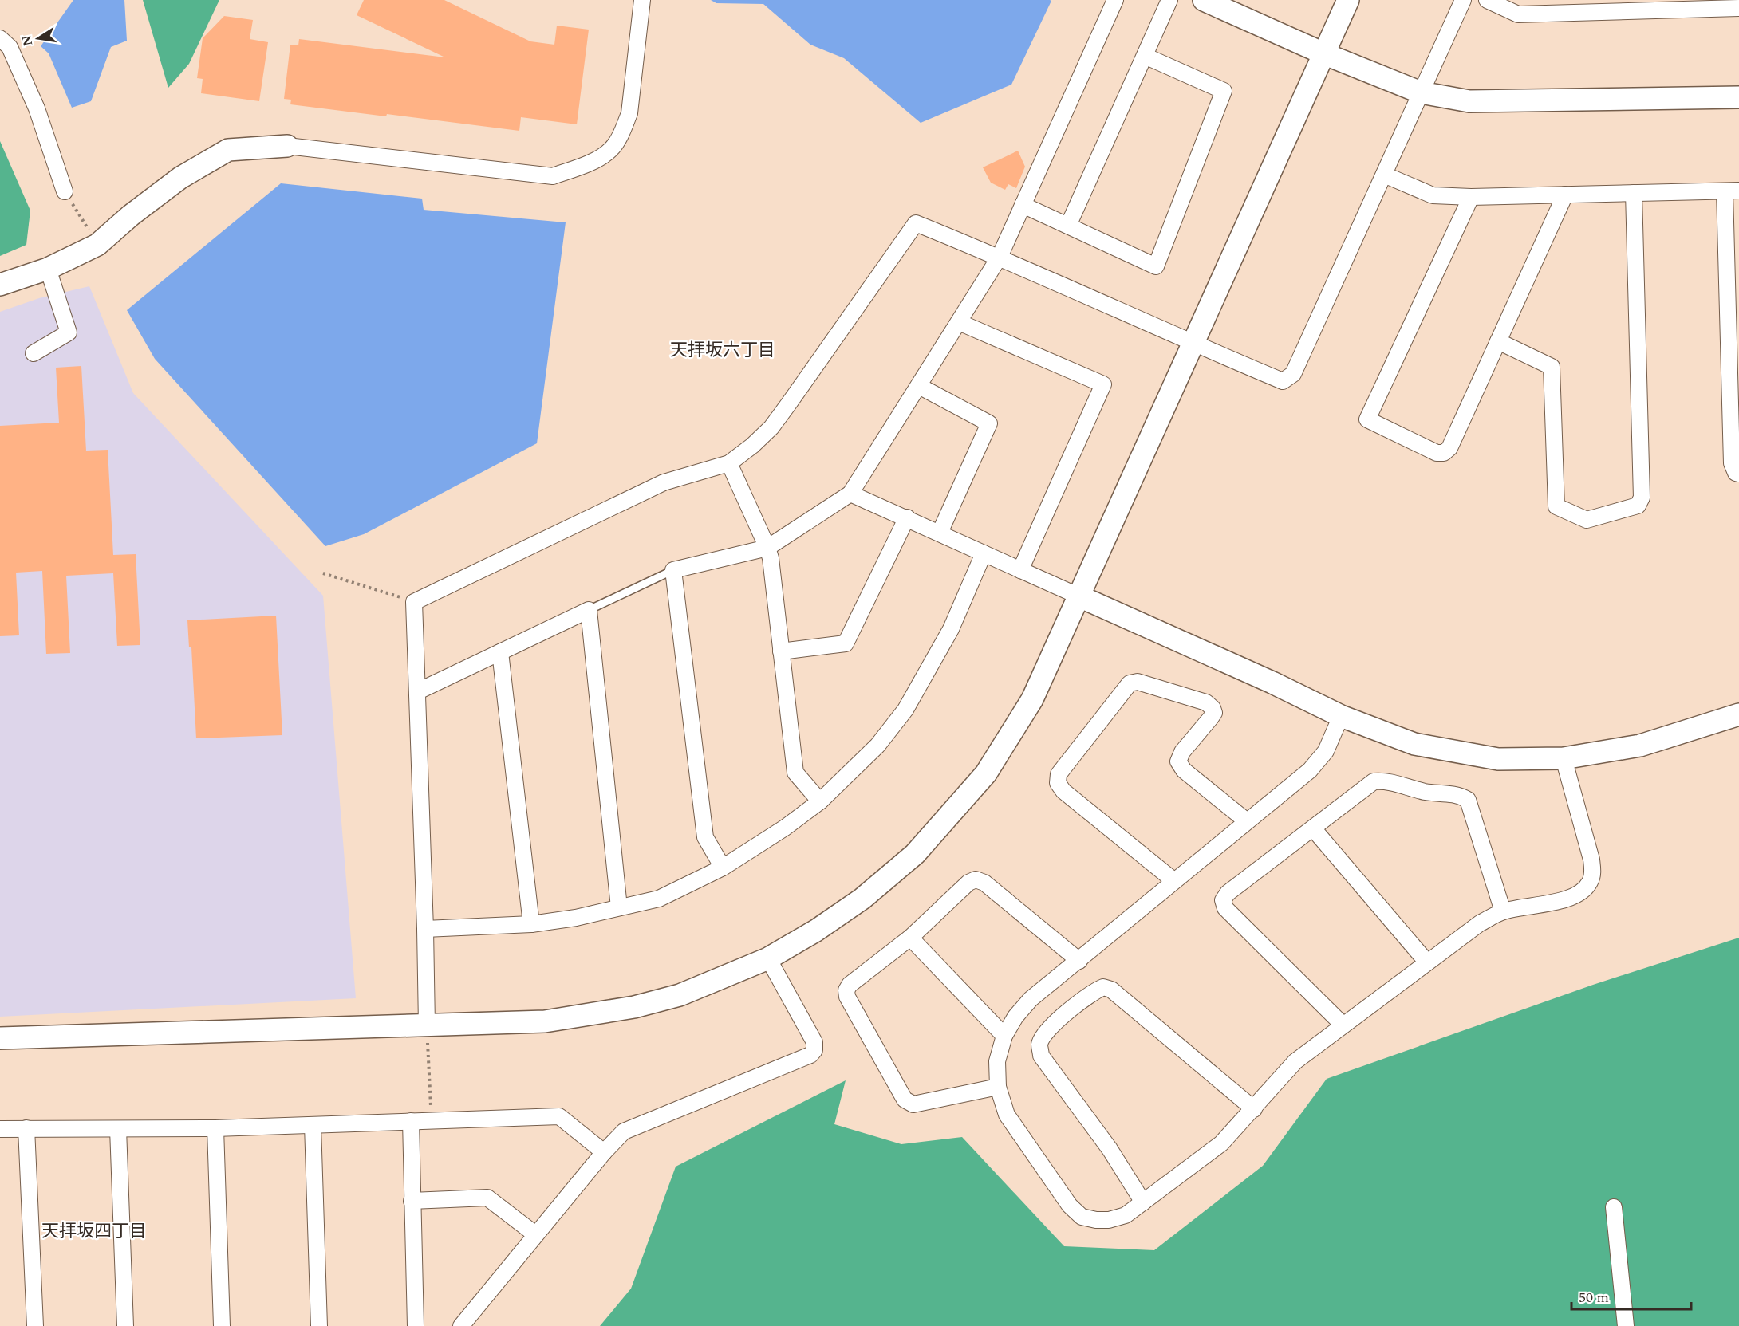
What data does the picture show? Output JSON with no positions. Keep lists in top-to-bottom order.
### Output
{
  "districts": ["天拝坂六丁目", "天拝坂四丁目"],
  "scale_bar": "50 m",
  "north": "left"
}
